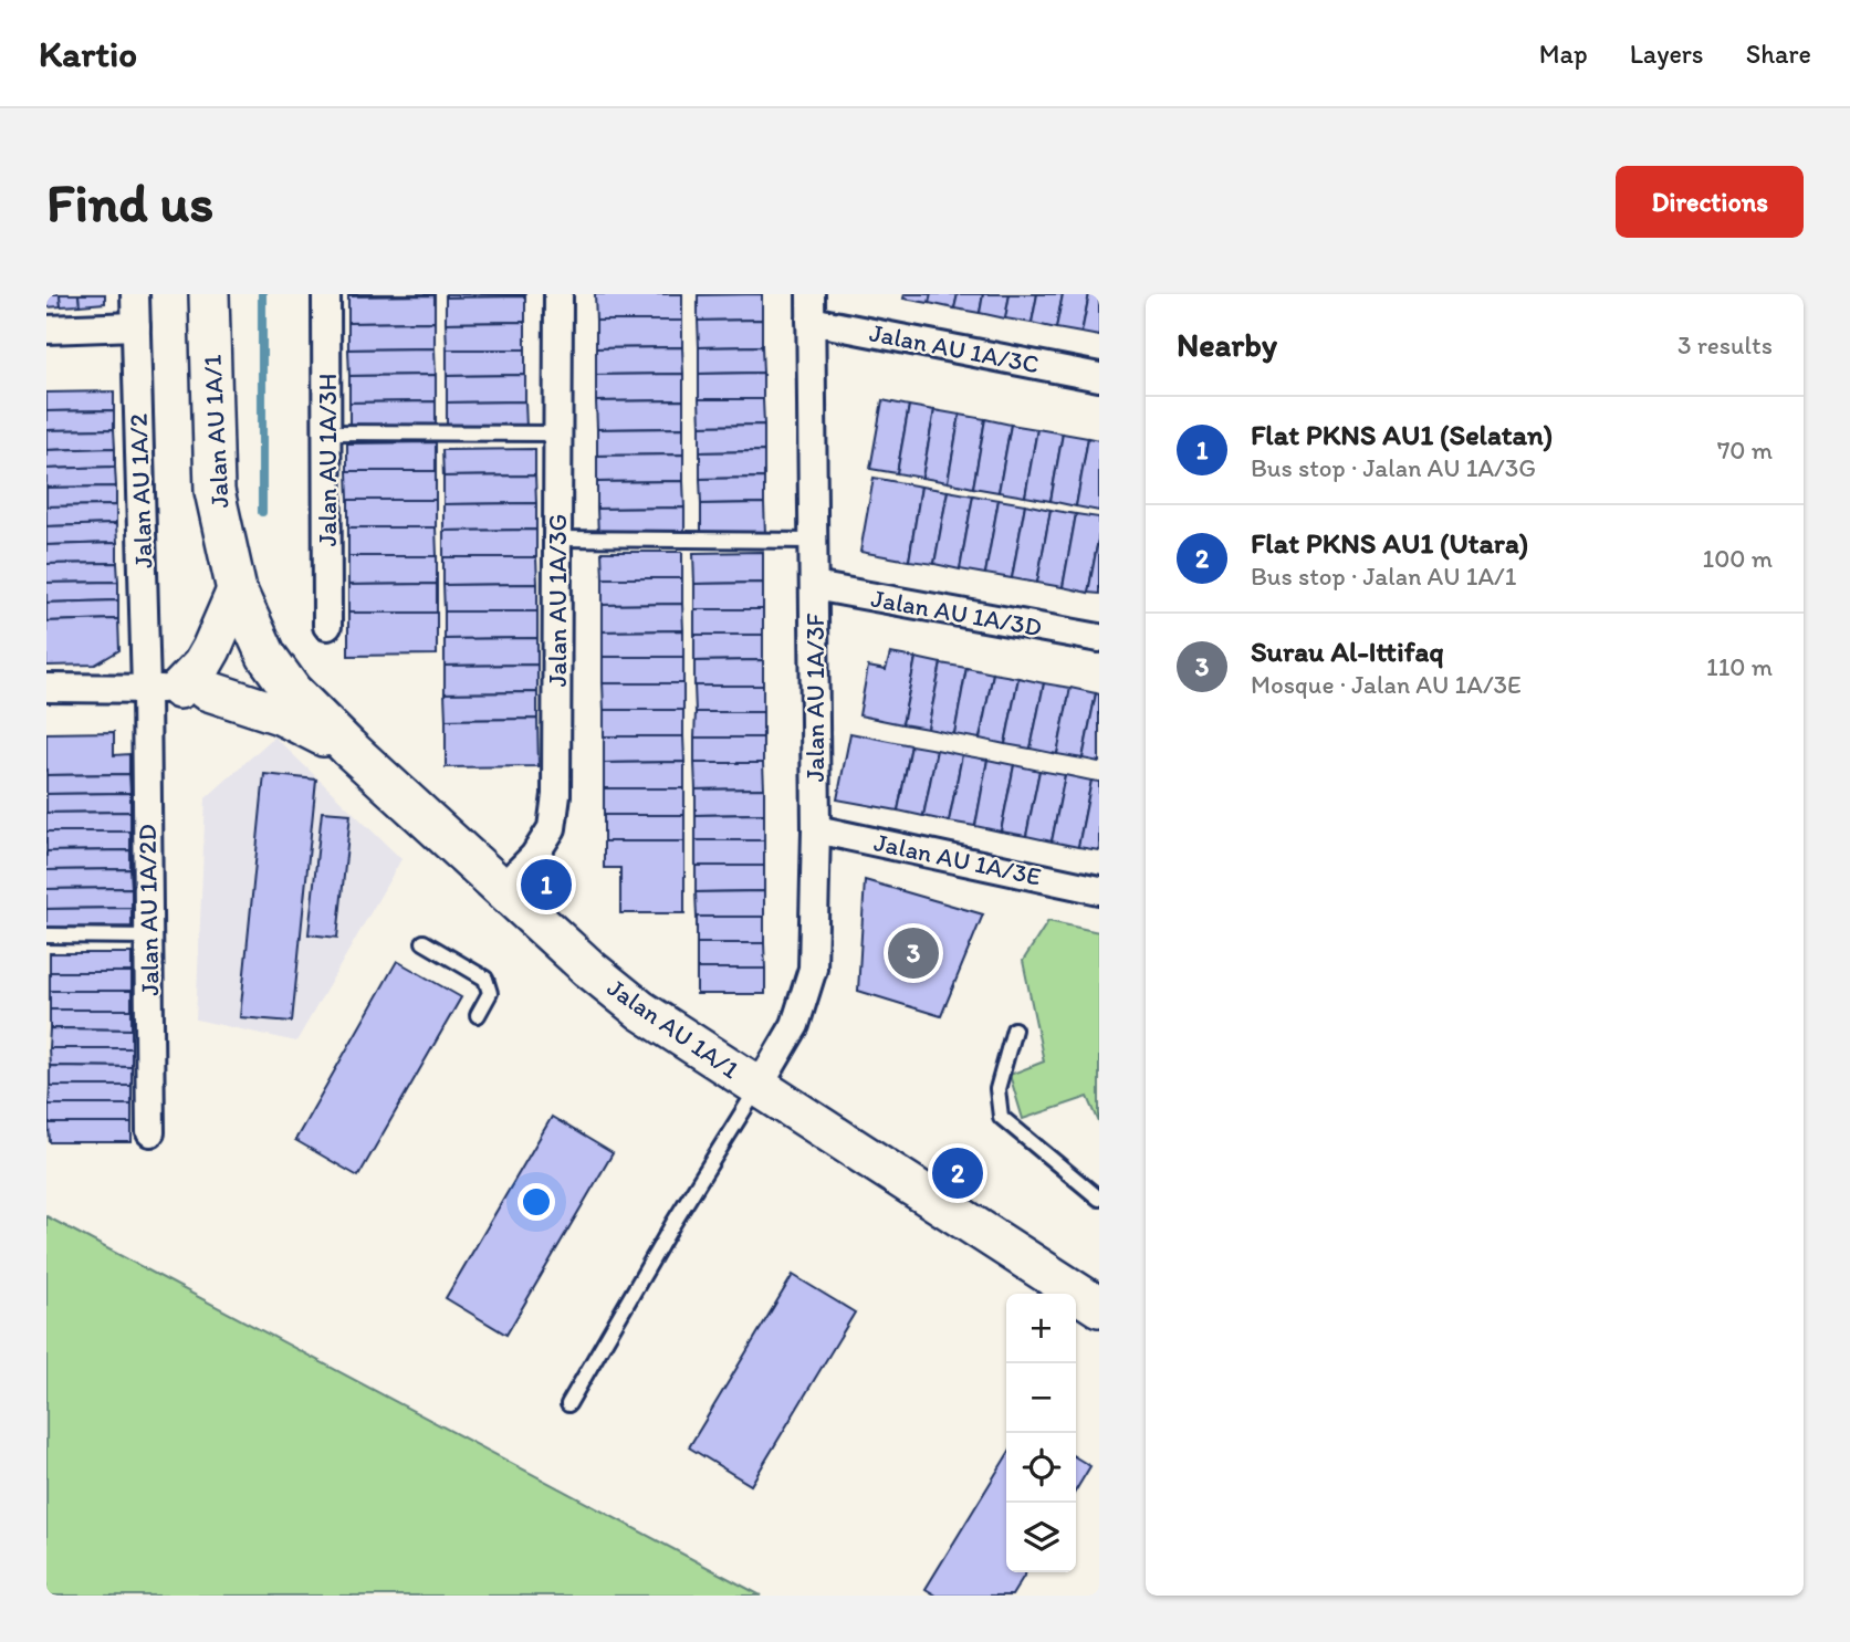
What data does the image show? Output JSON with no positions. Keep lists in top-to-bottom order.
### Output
{
  "streets": {
    "street": [
      "Jalan AU 1A/3C",
      "Jalan AU 1A/1",
      "Jalan AU 1A/3H",
      "Jalan AU 1A/2",
      "Jalan AU 1A/3G",
      "Jalan AU 1A/3D",
      "Jalan AU 1A/3F",
      "Jalan AU 1A/3E",
      "Jalan AU 1A/2D"
    ]
  },
  "crossings": [
    ["Jalan AU 1A/3C", "Jalan AU 1A/3F"],
    ["Jalan AU 1A/1", "Jalan AU 1A/3G"],
    ["Jalan AU 1A/1", "Jalan AU 1A/3F"],
    ["Jalan AU 1A/2", "Jalan AU 1A/2D"],
    ["Jalan AU 1A/3D", "Jalan AU 1A/3F"],
    ["Jalan AU 1A/3F", "Jalan AU 1A/3E"]
  ],
  "page": {
    "header": "Kartio",
    "nav": ["Map", "Layers", "Share"],
    "buttons": "Directions",
    "title": "Find us",
    "heading": ["Nearby", "3 results"],
    "list": [
      {
        "mark": "1",
        "name": "Flat PKNS AU1 (Selatan)",
        "note": "Bus stop · Jalan AU 1A/3G",
        "value": "70 m"
      },
      {
        "mark": "2",
        "name": "Flat PKNS AU1 (Utara)",
        "note": "Bus stop · Jalan AU 1A/1",
        "value": "100 m"
      },
      {
        "mark": "3",
        "name": "Surau Al-Ittifaq",
        "note": "Mosque · Jalan AU 1A/3E",
        "value": "110 m"
      }
    ],
    "pins": ["1", "3", "2"],
    "map_buttons": ["+", "−"]
  }
}
